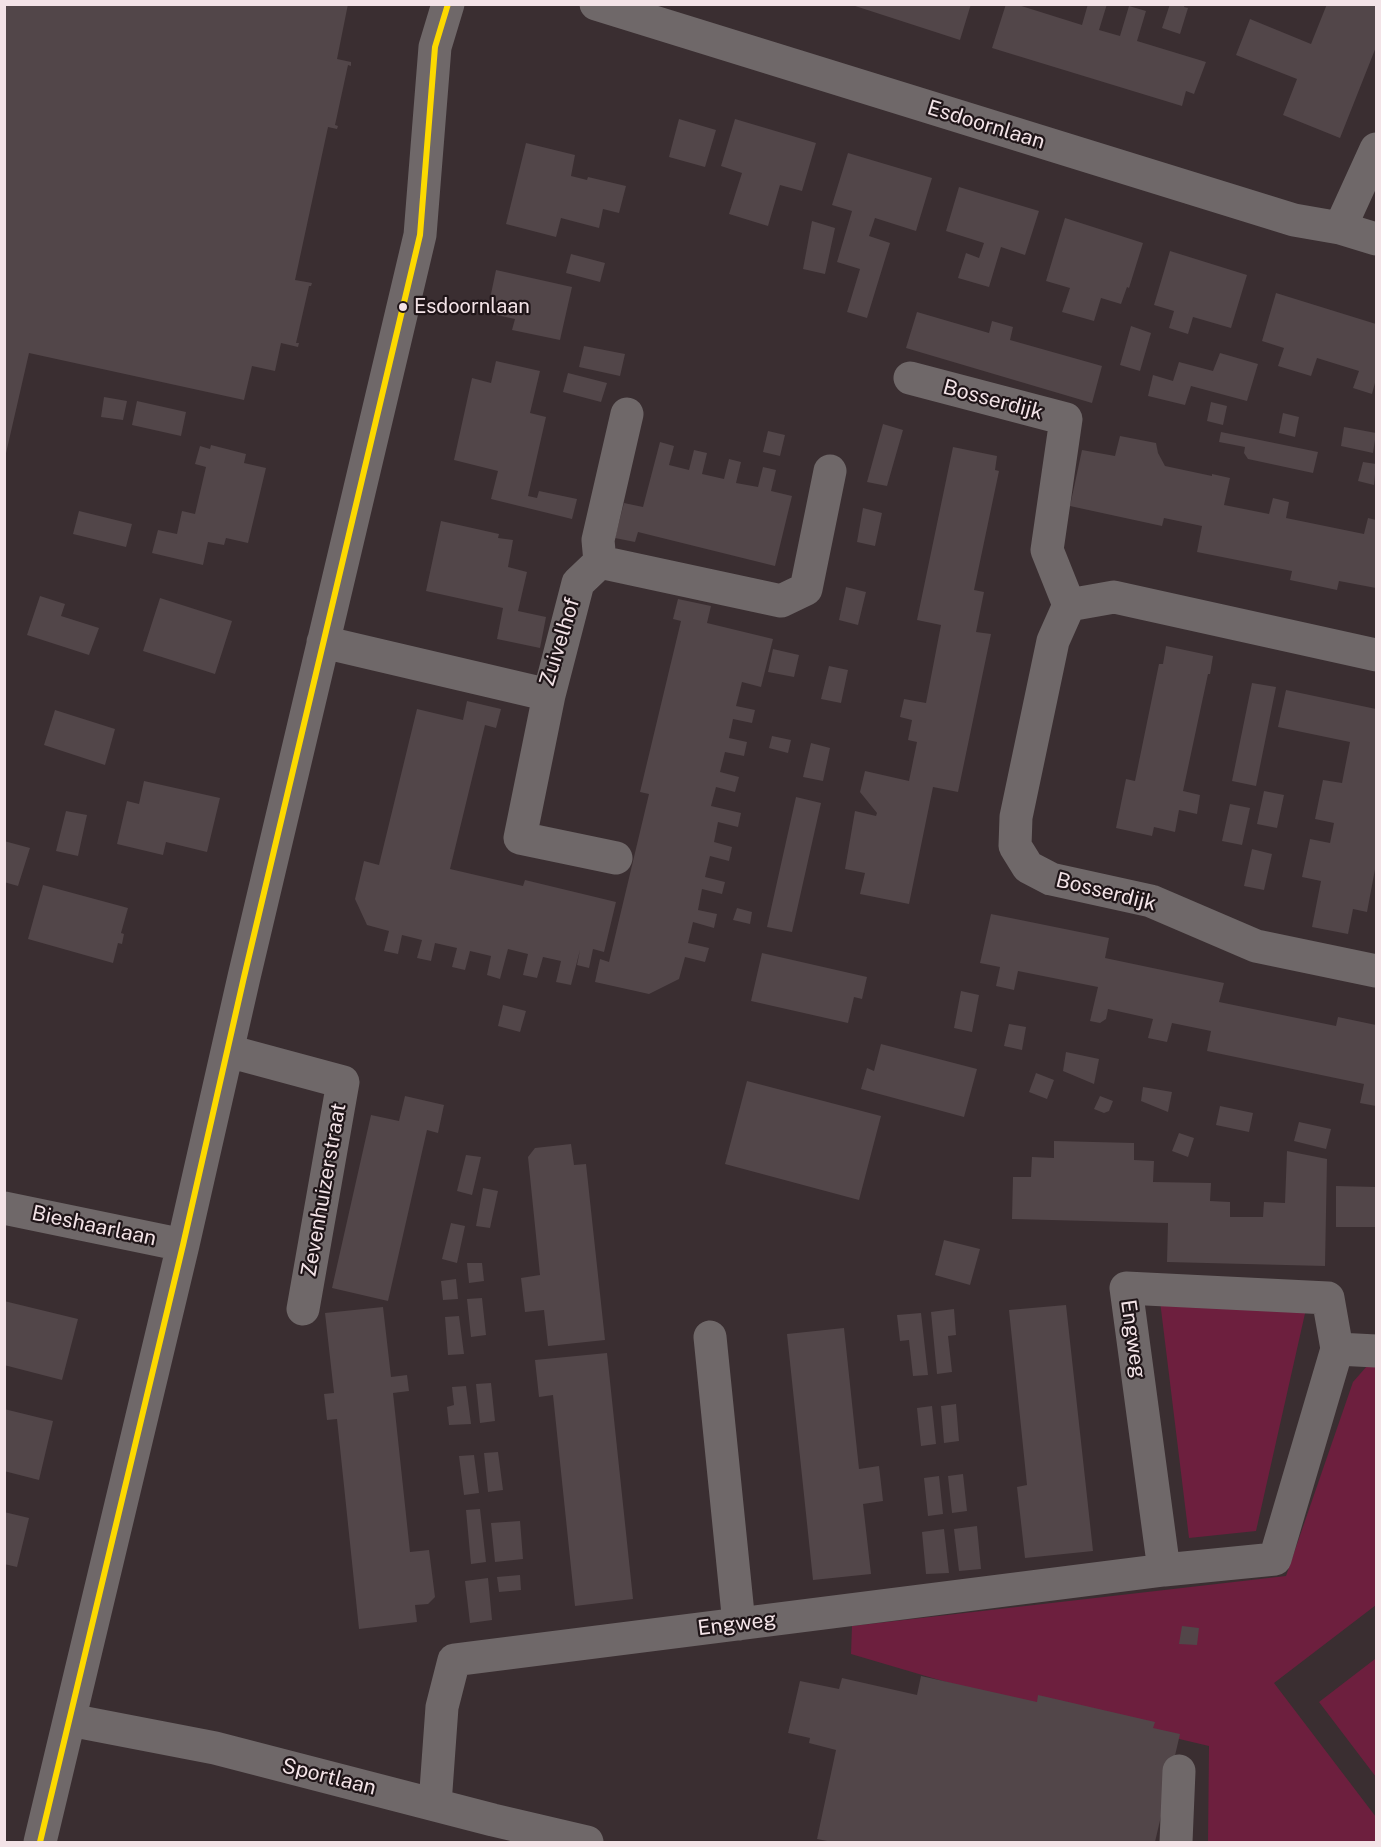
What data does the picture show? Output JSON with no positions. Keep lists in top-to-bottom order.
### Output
{
  "streets": {
    "street": [
      "Esdoornlaan",
      "Bosserdijk",
      "Zuivelhof",
      "Zevenhuizerstraat",
      "Bieshaarlaan",
      "Engweg",
      "Sportlaan"
    ]
  },
  "crossings": [
    ["Engweg", "Sportlaan"]
  ],
  "places": ["Esdoornlaan"]
}
